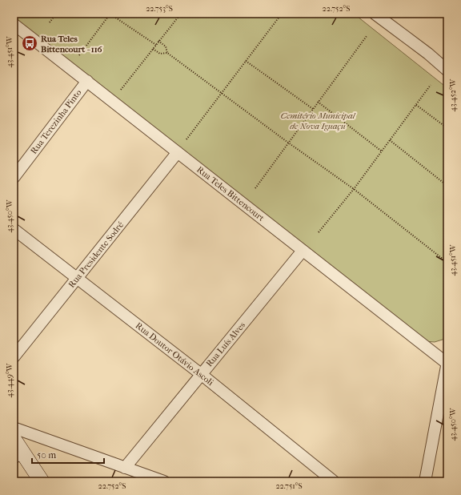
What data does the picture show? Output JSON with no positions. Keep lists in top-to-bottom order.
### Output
{
  "streets": {
    "street": [
      "Rua Terezinha Pinto",
      "Rua Teles Bittencourt",
      "Rua Presidente Sodré",
      "Rua Luís Alves",
      "Rua Doutor Otávio Ascoli"
    ]
  },
  "crossings": [
    ["Rua Terezinha Pinto", "Rua Teles Bittencourt"],
    ["Rua Teles Bittencourt", "Rua Presidente Sodré"],
    ["Rua Teles Bittencourt", "Rua Luís Alves"],
    ["Rua Presidente Sodré", "Rua Doutor Otávio Ascoli"],
    ["Rua Luís Alves", "Rua Doutor Otávio Ascoli"]
  ],
  "parks": ["Cemitério Municipal de Nova Iguaçu"],
  "places": {
    "bus stop": ["Rua Teles Bittencourt - 116"]
  },
  "scale_bar": "50 m",
  "coordinates": [
    "22.753°S",
    "22.752°S",
    "43.451°W",
    "43.452°W",
    "43.450°W",
    "43.449°W",
    "22.751°S"
  ]
}
